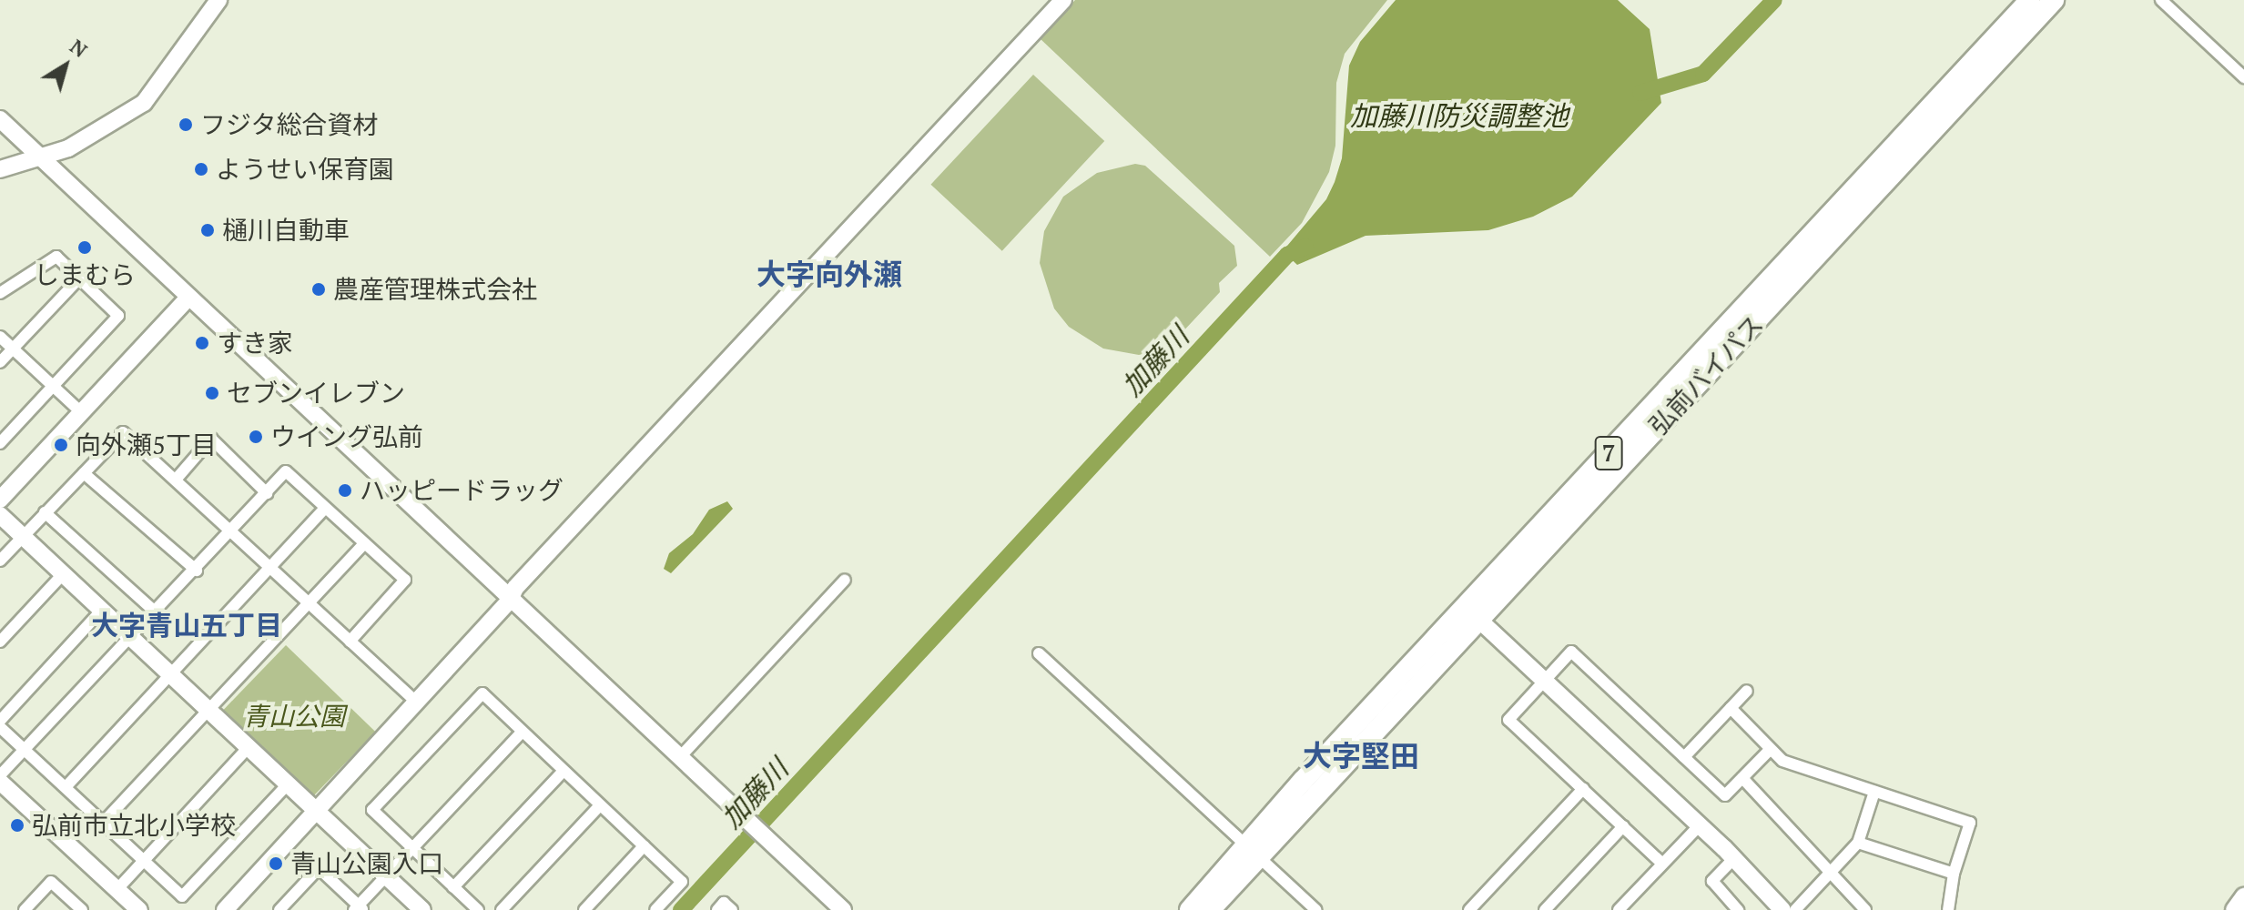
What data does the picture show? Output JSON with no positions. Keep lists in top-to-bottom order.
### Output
{
  "streets": {
    "highway": ["弘前バイパス", "7"]
  },
  "districts": ["大字向外瀬", "大字青山五丁目", "大字堅田"],
  "water": ["加藤川防災調整池", "加藤川"],
  "parks": ["青山公園"],
  "places": [
    "フジタ総合資材",
    "ようせい保育園",
    "樋川自動車",
    "しまむら",
    "農産管理株式会社",
    "すき家",
    "セブンイレブン",
    "ウイング弘前",
    "向外瀬5丁目",
    "ハッピードラッグ",
    "弘前市立北小学校",
    "青山公園入口"
  ],
  "north": "top right"
}
